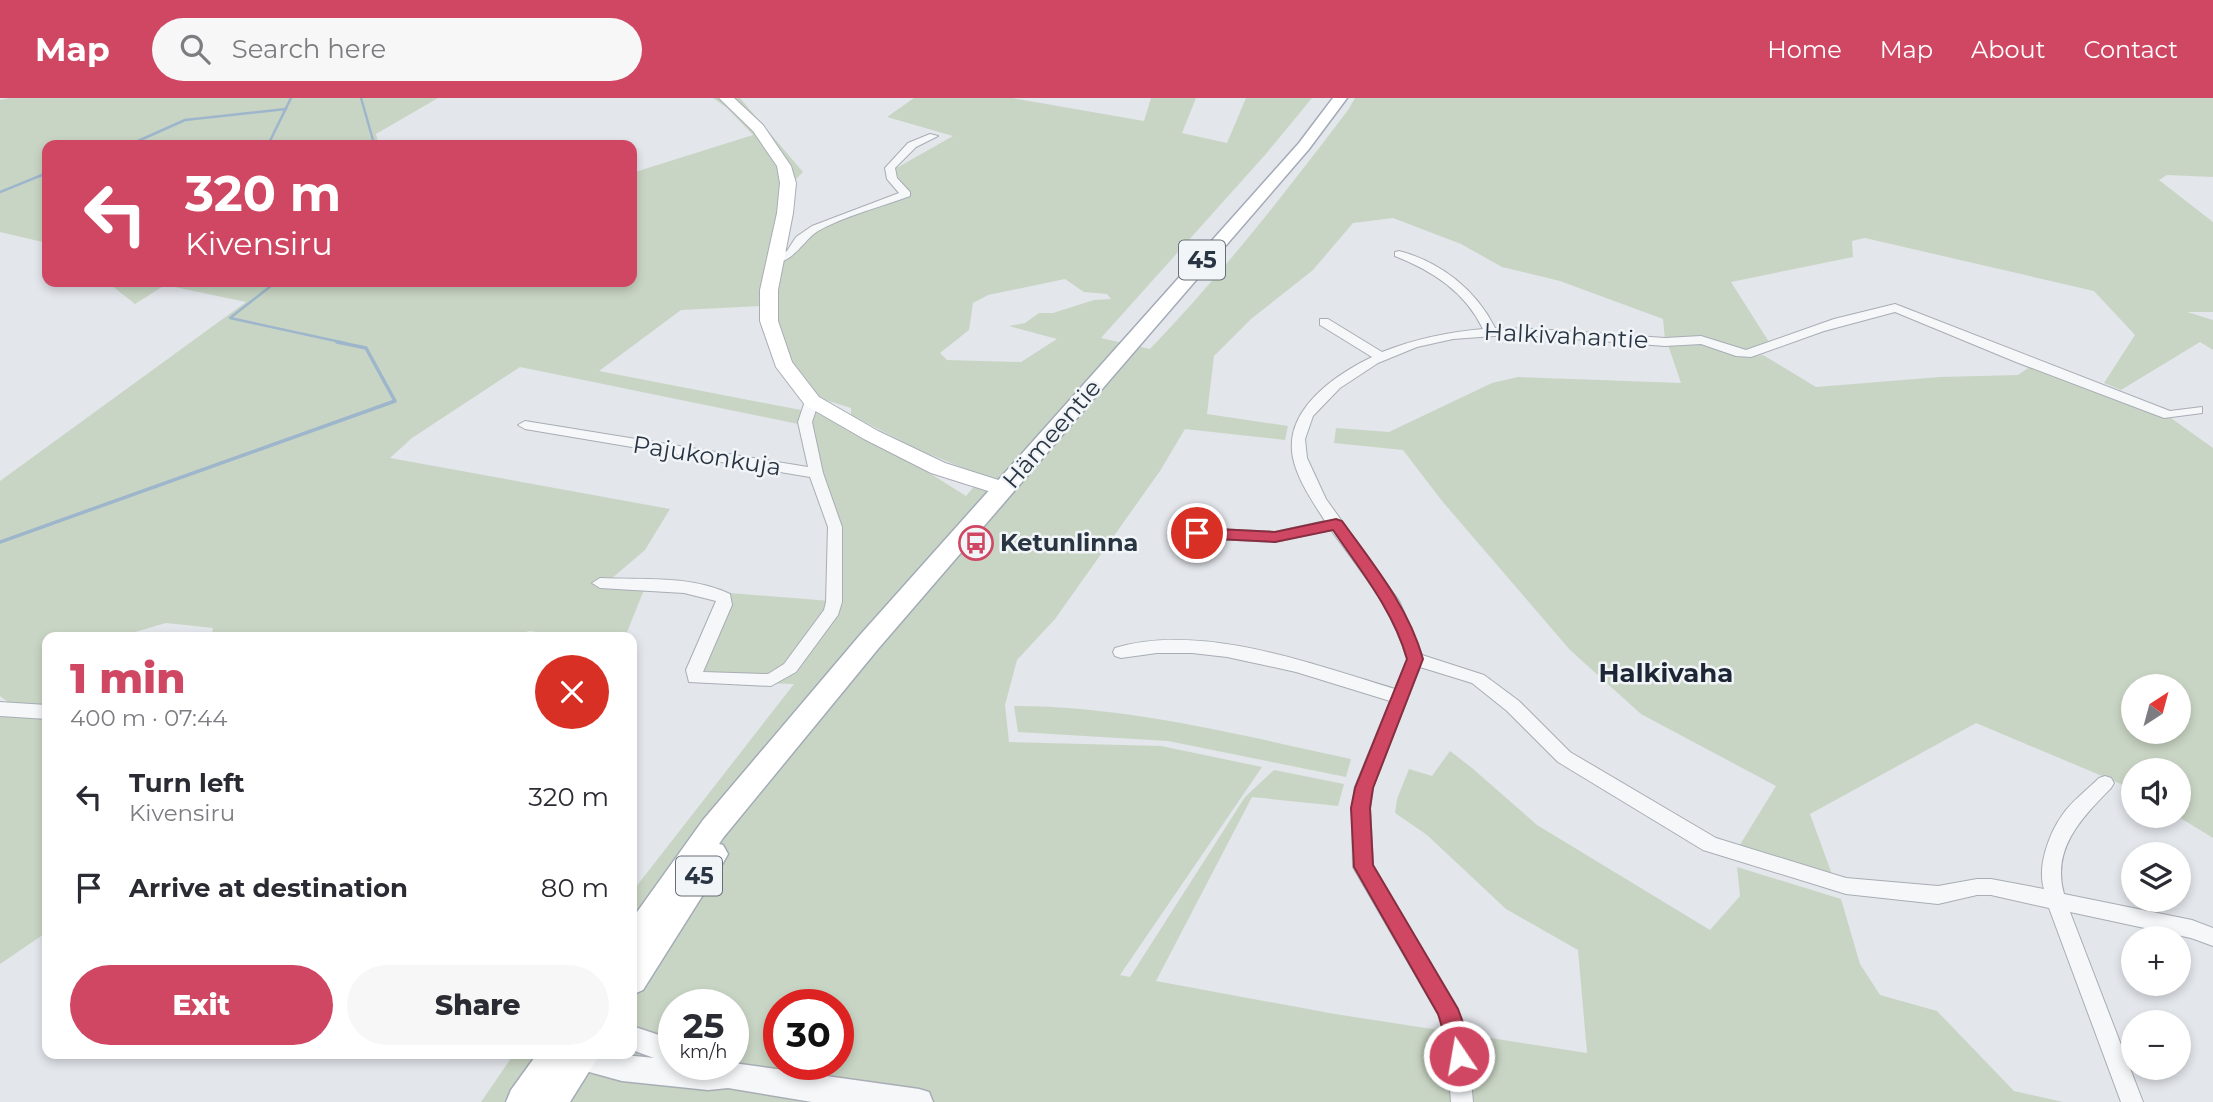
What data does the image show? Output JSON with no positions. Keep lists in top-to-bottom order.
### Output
{
  "streets": {
    "main road": ["45", "Hämeentie"],
    "street": ["Halkivahantie", "Pajukonkuja"]
  },
  "districts": ["Halkivaha"],
  "places": {
    "bus stop": ["Ketunlinna"]
  },
  "north": "top right",
  "page": {
    "header": "Map",
    "search": "Search here",
    "nav": [
      "Home",
      "Map",
      "About",
      "Contact"
    ],
    "turn": ["320 m", "Kivensiru"],
    "heading": ["1 min", "400 m · 07:44"],
    "map_buttons": ["+", "−"],
    "list": [
      {
        "name": "Turn left",
        "note": "Kivensiru",
        "value": "320 m"
      },
      {
        "name": "Arrive at destination",
        "value": "80 m"
      }
    ],
    "buttons": ["Exit", "Share"],
    "speed": "25 km/h",
    "limit": "30"
  }
}
